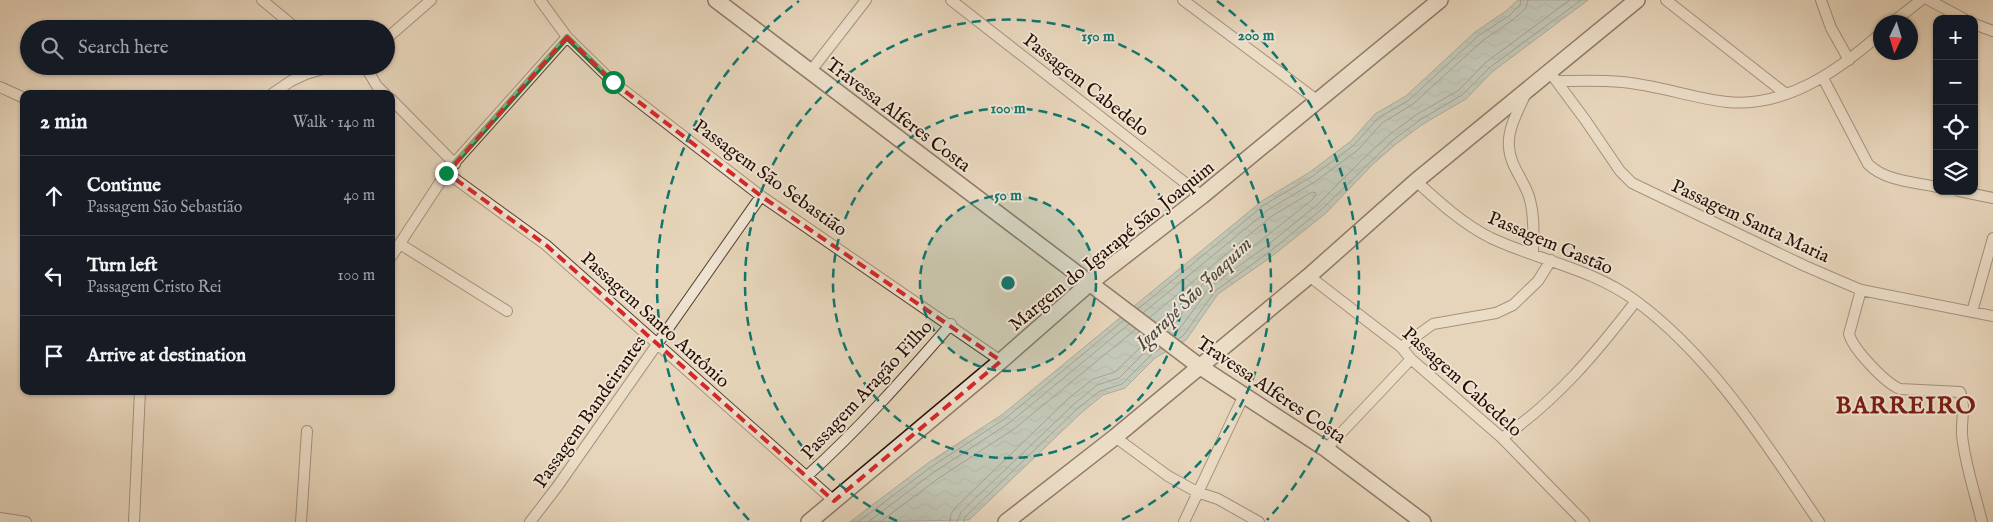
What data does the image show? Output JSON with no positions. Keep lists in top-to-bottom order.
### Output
{
  "streets": {
    "street": [
      "Passagem Cabedelo",
      "Travessa Alferes Costa",
      "Passagem São Sebastião",
      "Passagem Santa Maria",
      "Passagem Gastão",
      "Margem do Igarapé São Joaquim",
      "Passagem Santo Antônio",
      "Passagem Aragão Filho",
      "Passagem Bandeirantes"
    ]
  },
  "crossings": [
    ["Passagem Cabedelo", "Margem do Igarapé São Joaquim"],
    ["Travessa Alferes Costa", "Margem do Igarapé São Joaquim"],
    ["Passagem São Sebastião", "Margem do Igarapé São Joaquim"],
    ["Passagem São Sebastião", "Passagem Aragão Filho"],
    ["Passagem São Sebastião", "Passagem Bandeirantes"],
    ["Margem do Igarapé São Joaquim", "Passagem Santo Antônio"],
    ["Passagem Santo Antônio", "Passagem Aragão Filho"],
    ["Passagem Santo Antônio", "Passagem Bandeirantes"]
  ],
  "districts": ["BARREIRO"],
  "water": ["Igarapé São Joaquim"],
  "north": "bottom",
  "page": {
    "map_buttons": ["+", "−"],
    "search": "Search here",
    "heading": ["2 min", "Walk · 140 m"],
    "list": [
      ["Continue", "Passagem São Sebastião", "40 m"],
      ["Turn left", "Passagem Cristo Rei", "100 m"],
      "Arrive at destination"
    ]
  },
  "rings": [
    "200 m",
    "150 m",
    "100 m",
    "50 m"
  ]
}
